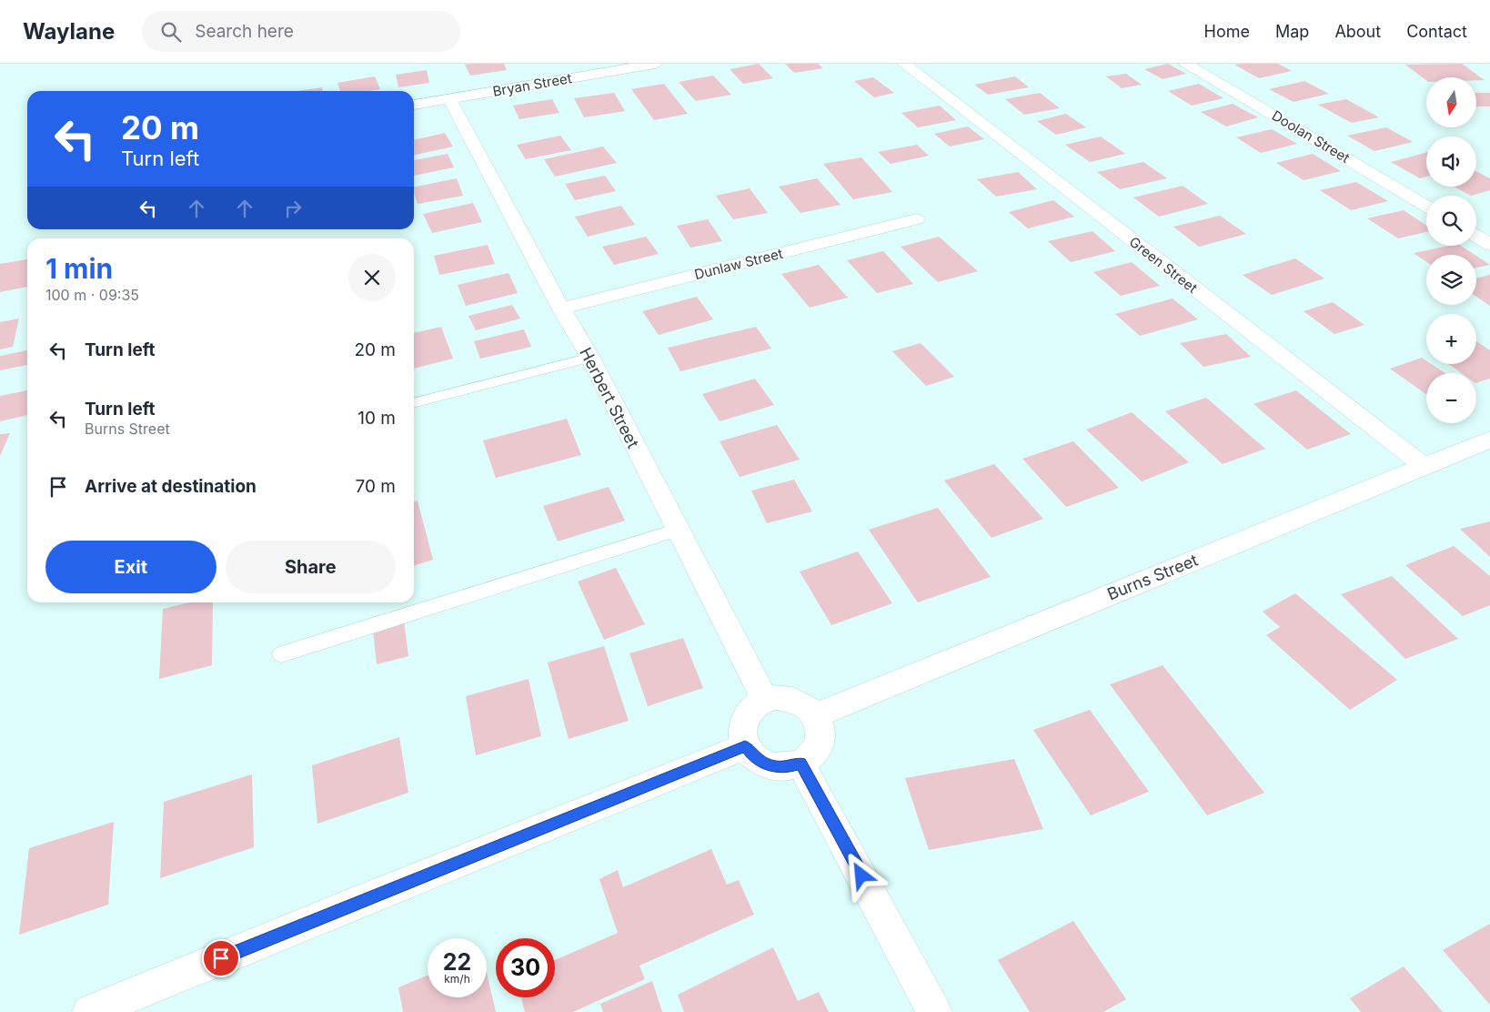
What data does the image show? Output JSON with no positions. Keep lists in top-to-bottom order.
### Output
{
  "streets": {
    "street": [
      "Bryan Street",
      "Doolan Street",
      "Dunlaw Street",
      "Green Street",
      "Herbert Street",
      "Burns Street"
    ]
  },
  "crossings": [
    ["Bryan Street", "Herbert Street"],
    ["Dunlaw Street", "Herbert Street"],
    ["Green Street", "Burns Street"],
    ["Herbert Street", "Burns Street"]
  ],
  "north": "bottom",
  "page": {
    "header": "Waylane",
    "search": "Search here",
    "nav": [
      "Home",
      "Map",
      "About",
      "Contact"
    ],
    "map_buttons": ["+", "−"],
    "turn": ["20 m", "Turn left"],
    "heading": ["1 min", "100 m · 09:35"],
    "list": [
      {
        "name": "Turn left",
        "value": "20 m"
      },
      {
        "name": "Turn left",
        "note": "Burns Street",
        "value": "10 m"
      },
      {
        "name": "Arrive at destination",
        "value": "70 m"
      }
    ],
    "buttons": ["Exit", "Share"],
    "speed": "22 km/h",
    "limit": "30"
  }
}
